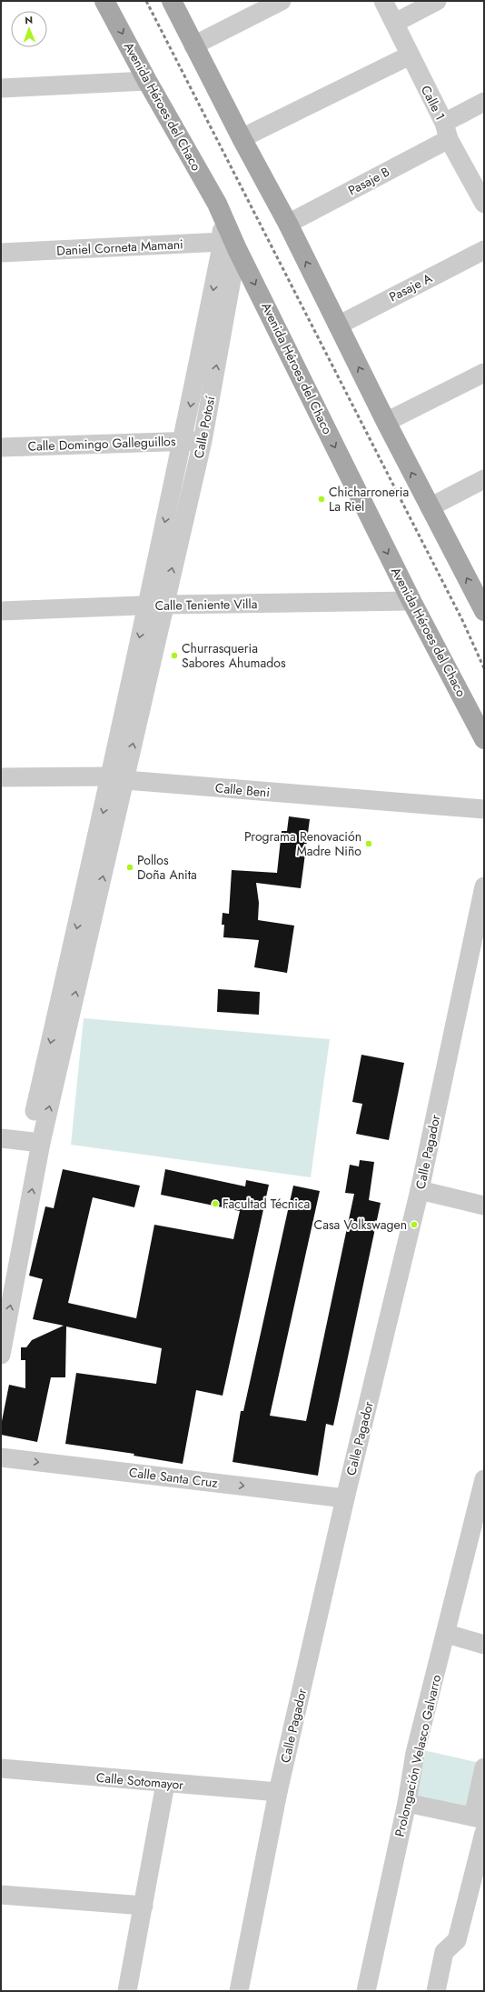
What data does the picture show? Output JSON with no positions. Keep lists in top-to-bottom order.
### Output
{
  "streets": {
    "main road": ["Avenida Héroes del Chaco"],
    "street": [
      "Calle 1",
      "Pasaje B",
      "Daniel Corneta Mamani",
      "Pasaje A",
      "Calle Potosí",
      "Calle Domingo Galleguillos",
      "Calle Teniente Villa",
      "Calle Beni",
      "Calle Pagador",
      "Calle Santa Cruz",
      "Prolongación Velasco Galvarro",
      "Calle Sotomayor"
    ]
  },
  "crossings": [
    ["Calle 1", "Pasaje B"],
    ["Avenida Héroes del Chaco", "Daniel Corneta Mamani"],
    ["Avenida Héroes del Chaco", "Calle Potosí"],
    ["Avenida Héroes del Chaco", "Calle Teniente Villa"],
    ["Daniel Corneta Mamani", "Calle Potosí"],
    ["Calle Potosí", "Calle Domingo Galleguillos"],
    ["Calle Potosí", "Calle Teniente Villa"],
    ["Calle Pagador", "Calle Santa Cruz"],
    ["Calle Pagador", "Calle Sotomayor"]
  ],
  "one_way": ["Calle Santa Cruz"],
  "places": [
    "Chicharroneria La Riel",
    "Churrasqueria Sabores Ahumados",
    "Programa Renovación Madre Niño",
    "Pollos Doña Anita",
    "Facultad Técnica",
    "Casa Volkswagen"
  ],
  "north": "top"
}
